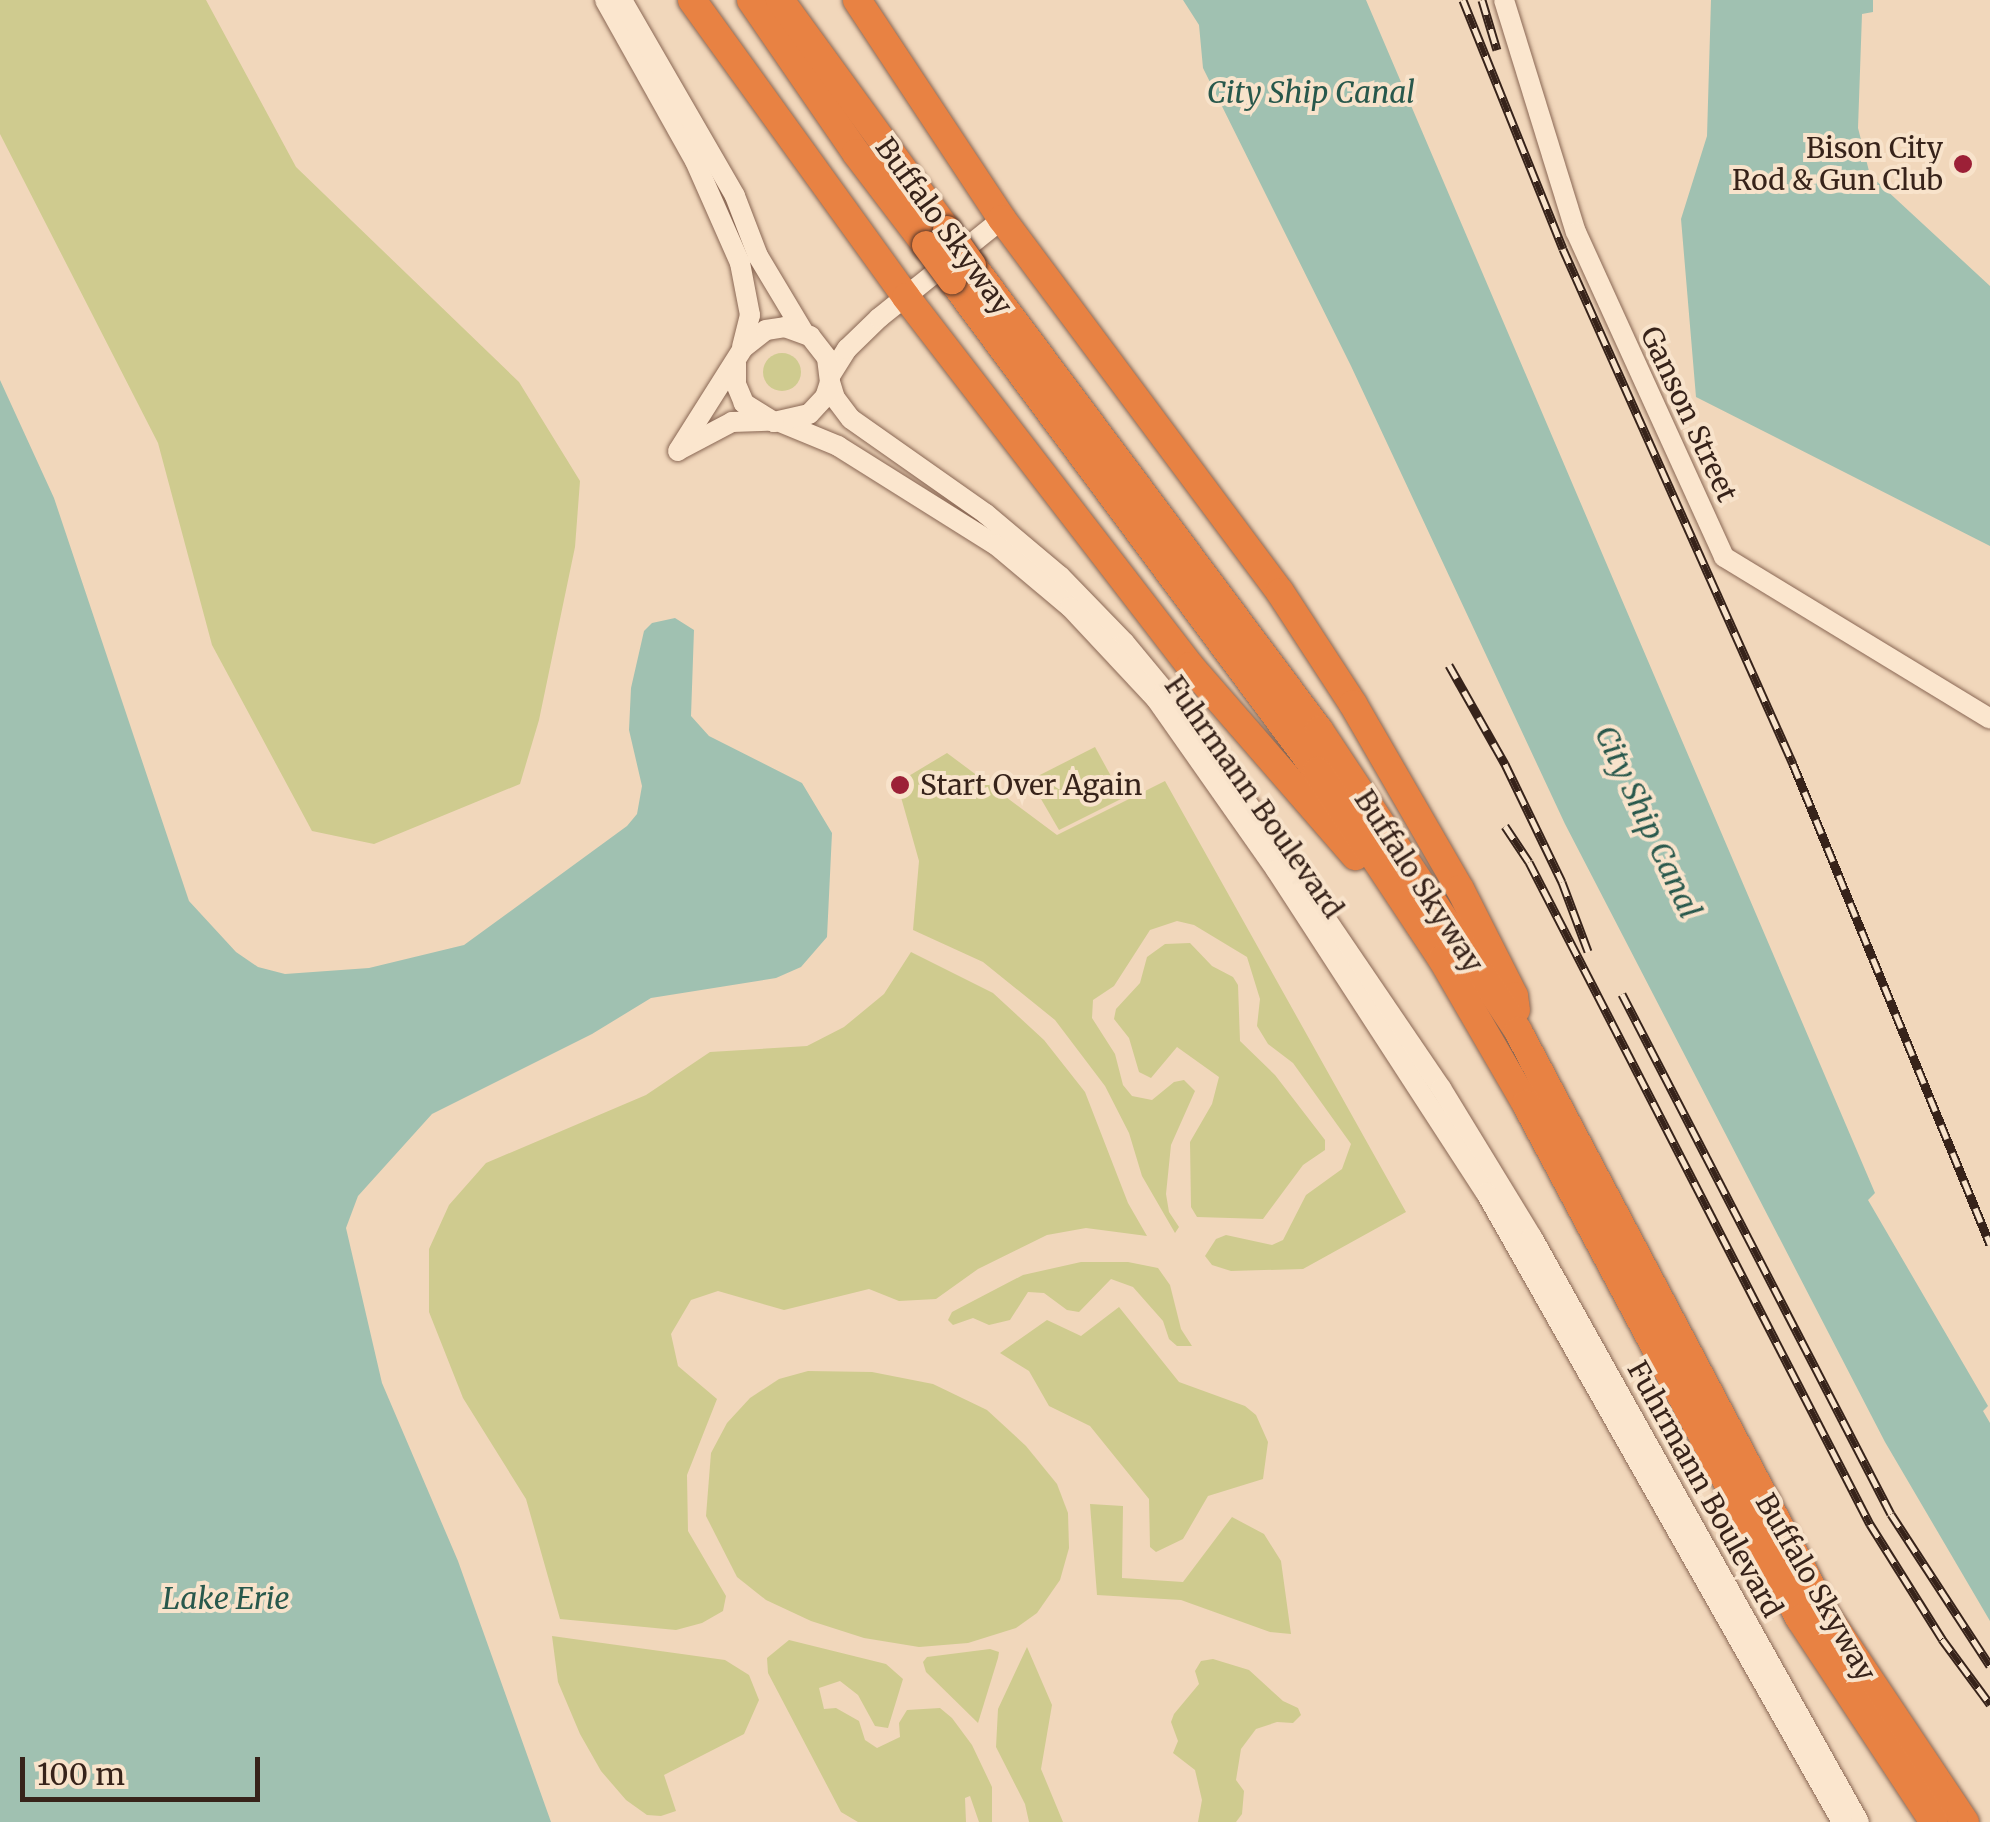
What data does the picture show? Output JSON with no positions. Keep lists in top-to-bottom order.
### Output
{
  "streets": {
    "highway": ["Buffalo Skyway"],
    "street": ["Ganson Street", "Fuhrmann Boulevard"]
  },
  "water": ["City Ship Canal", "Lake Erie"],
  "places": ["Bison City Rod & Gun Club", "Start Over Again"],
  "scale_bar": "100 m"
}
